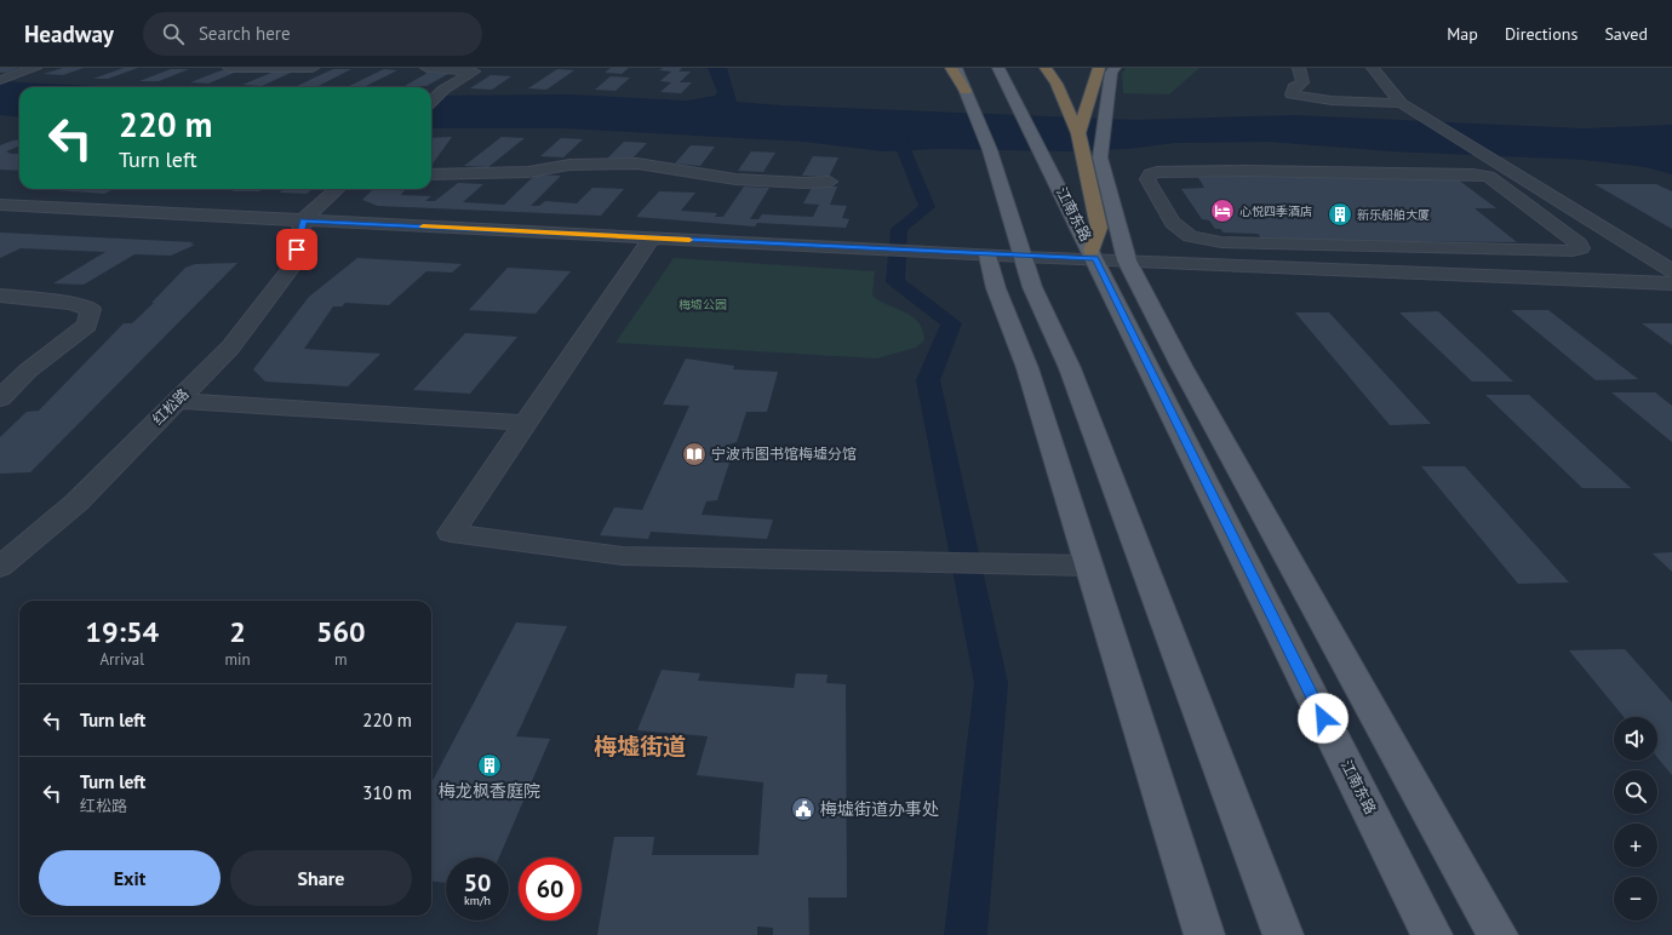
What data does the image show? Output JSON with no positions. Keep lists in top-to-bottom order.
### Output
{
  "streets": {
    "main road": ["江南东路"],
    "street": ["红松路"]
  },
  "districts": ["梅墟街道"],
  "parks": ["梅墟公园"],
  "places": {
    "hotel": ["心悦四季酒店"],
    "building": ["新乐船舶大厦", "梅龙枫香庭院"],
    "library": ["宁波市图书馆梅墟分馆"],
    "public building": ["梅墟街道办事处"]
  },
  "page": {
    "header": "Headway",
    "search": "Search here",
    "nav": ["Map", "Directions", "Saved"],
    "turn": ["220 m", "Turn left"],
    "eta": [
      "19:54",
      "Arrival",
      "2",
      "min",
      "560",
      "m"
    ],
    "list": [
      {
        "name": "Turn left",
        "value": "220 m"
      },
      {
        "name": "Turn left",
        "note": "红松路",
        "value": "310 m"
      }
    ],
    "map_buttons": ["+", "−"],
    "buttons": ["Exit", "Share"],
    "speed": "50 km/h",
    "limit": "60"
  }
}
